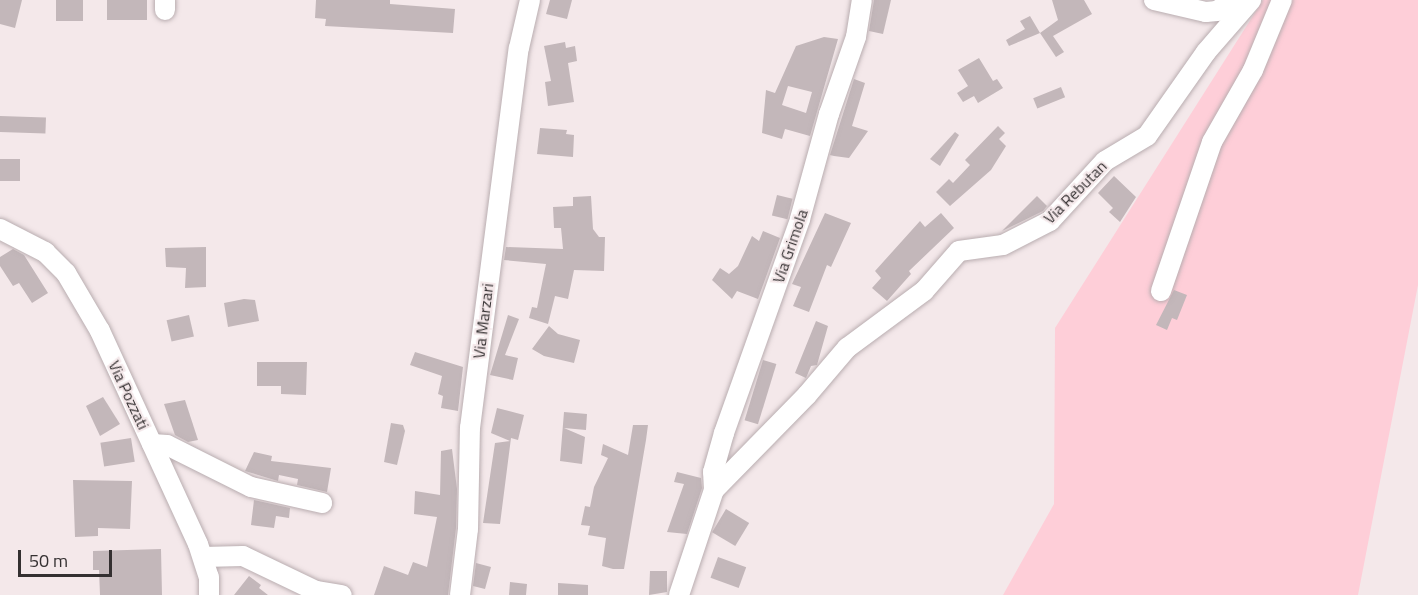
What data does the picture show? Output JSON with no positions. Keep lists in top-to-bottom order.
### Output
{
  "streets": {
    "street": [
      "Via Rebutan",
      "Via Grimola",
      "Via Marzari",
      "Via Pozzati"
    ]
  },
  "crossings": [
    ["Via Rebutan", "Via Grimola"]
  ],
  "scale_bar": "50 m"
}
